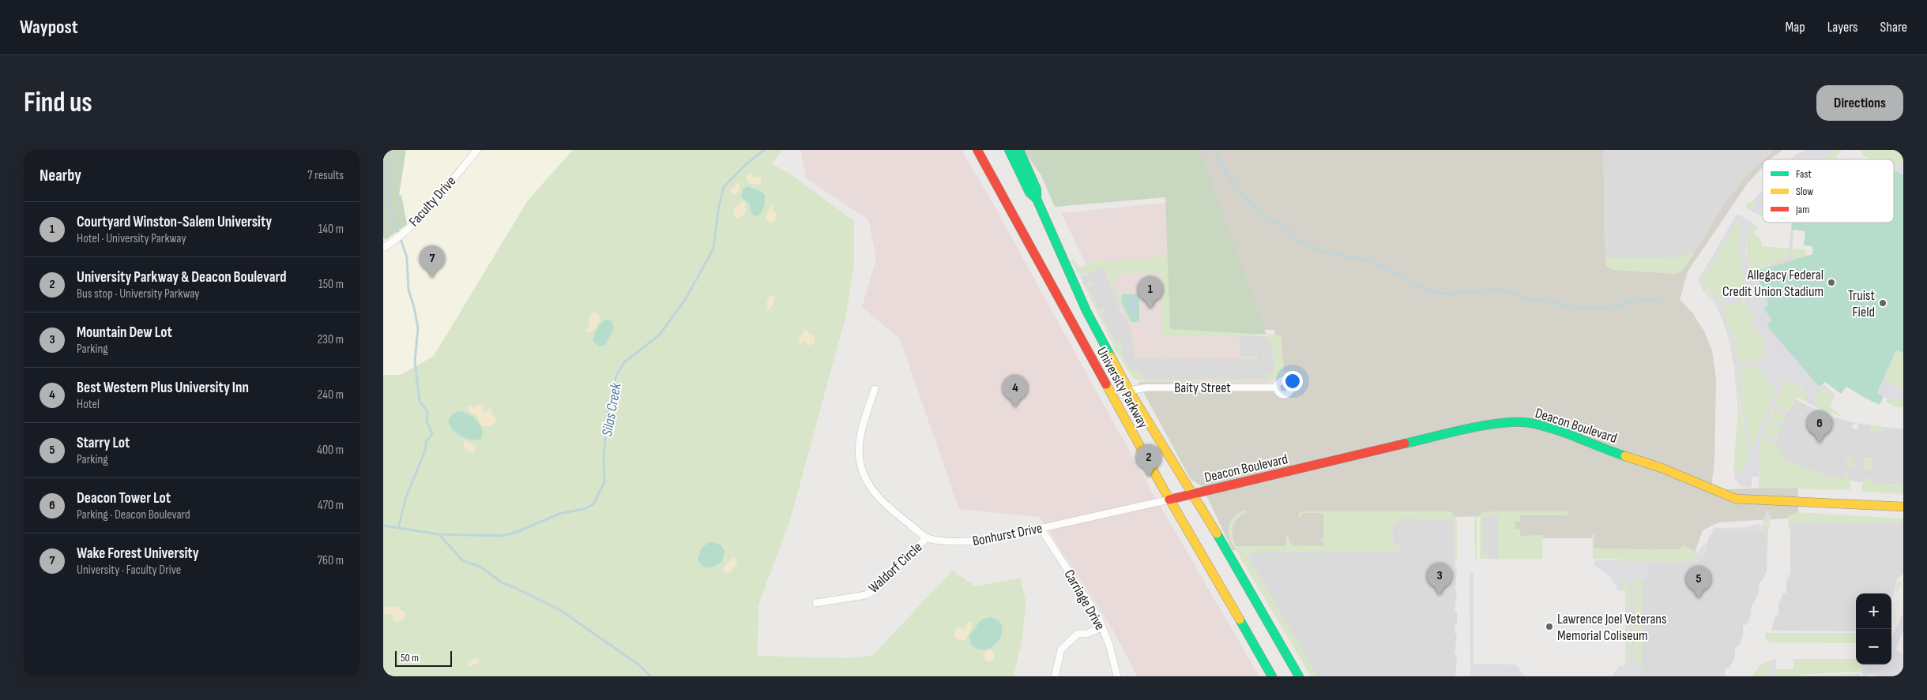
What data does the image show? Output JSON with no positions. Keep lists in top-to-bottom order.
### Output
{
  "streets": {
    "main road": ["University Parkway", "Deacon Boulevard"],
    "street": [
      "Faculty Drive",
      "Baity Street",
      "Bonhurst Drive",
      "Waldorf Circle",
      "Carriage Drive"
    ]
  },
  "crossings": [
    ["University Parkway", "Baity Street"],
    ["University Parkway", "Deacon Boulevard"],
    ["University Parkway", "Bonhurst Drive"],
    ["Deacon Boulevard", "Bonhurst Drive"],
    ["Bonhurst Drive", "Waldorf Circle"],
    ["Bonhurst Drive", "Carriage Drive"]
  ],
  "water": ["Silas Creek"],
  "places": ["Allegacy Federal Credit Union Stadium", "Truist Field", "Lawrence Joel Veterans Memorial Coliseum"],
  "legend": ["Fast", "Slow", "Jam"],
  "scale_bar": "50 m",
  "page": {
    "header": "Waypost",
    "nav": ["Map", "Layers", "Share"],
    "buttons": "Directions",
    "title": "Find us",
    "heading": ["Nearby", "7 results"],
    "list": [
      {
        "mark": "1",
        "name": "Courtyard Winston-Salem University",
        "note": "Hotel · University Parkway",
        "value": "140 m"
      },
      {
        "mark": "2",
        "name": "University Parkway & Deacon Boulevard",
        "note": "Bus stop · University Parkway",
        "value": "150 m"
      },
      {
        "mark": "3",
        "name": "Mountain Dew Lot",
        "note": "Parking",
        "value": "230 m"
      },
      {
        "mark": "4",
        "name": "Best Western Plus University Inn",
        "note": "Hotel",
        "value": "240 m"
      },
      {
        "mark": "5",
        "name": "Starry Lot",
        "note": "Parking",
        "value": "400 m"
      },
      {
        "mark": "6",
        "name": "Deacon Tower Lot",
        "note": "Parking · Deacon Boulevard",
        "value": "470 m"
      },
      {
        "mark": "7",
        "name": "Wake Forest University",
        "note": "University · Faculty Drive",
        "value": "760 m"
      }
    ],
    "pins": [
      "7",
      "1",
      "4",
      "6",
      "2",
      "3",
      "5"
    ],
    "map_buttons": ["+", "−"],
    "scale": "50 m"
  }
}
